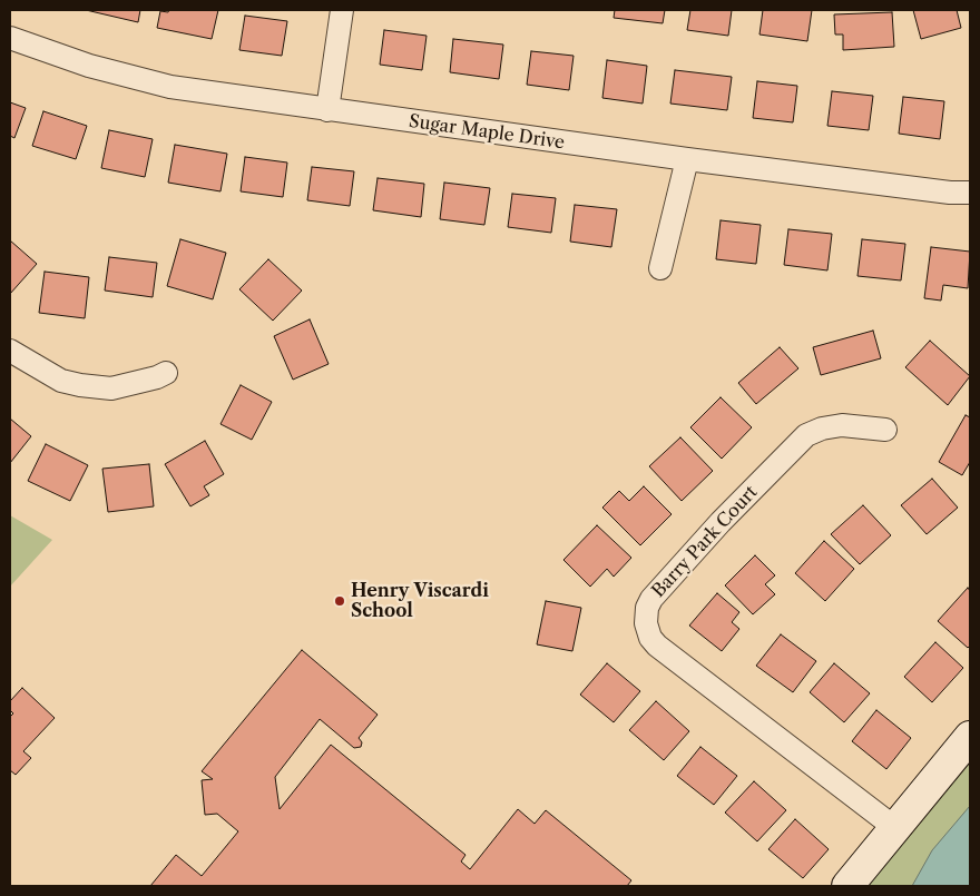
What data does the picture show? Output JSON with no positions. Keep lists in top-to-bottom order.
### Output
{
  "streets": {
    "street": ["Sugar Maple Drive", "Barry Park Court"]
  },
  "places": ["Henry Viscardi School"]
}
